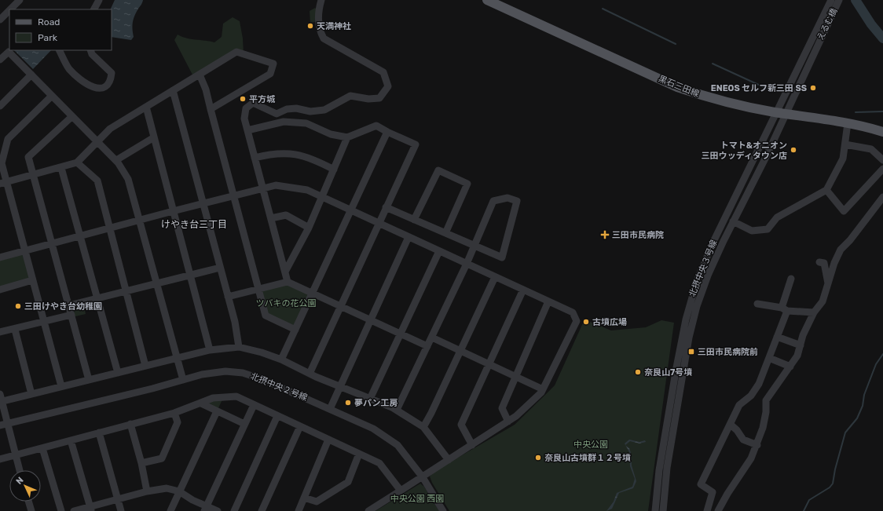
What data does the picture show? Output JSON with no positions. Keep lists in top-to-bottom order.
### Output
{
  "streets": {
    "main road": ["黒石三田線"],
    "street": ["えるむ橋", "北摂中央３号線", "北摂中央２号線"]
  },
  "crossings": [
    ["えるむ橋", "北摂中央３号線"],
    ["黒石三田線", "北摂中央３号線"]
  ],
  "districts": ["けやき台三丁目"],
  "parks": ["ツバキの花公園", "中央公園", "中央公園 西園"],
  "places": {
    "other": [
      "天満神社",
      "ENEOS セルフ新三田 SS",
      "平方城",
      "トマト&オニオン 三田ウッディタウン店",
      "三田けやき台幼稚園",
      "古墳広場",
      "奈良山7号墳",
      "夢パン工房",
      "奈良山古墳群１２号墳"
    ],
    "health": ["三田市民病院"],
    "transit": ["三田市民病院前"]
  },
  "legend": ["Road", "Park"],
  "north": "top left"
}
